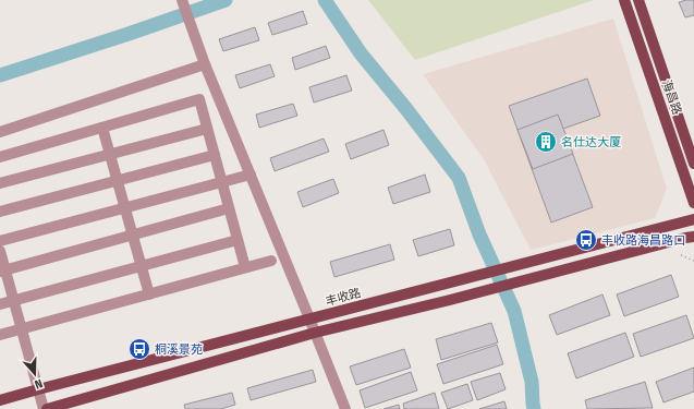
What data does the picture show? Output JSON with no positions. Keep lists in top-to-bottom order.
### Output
{
  "streets": {
    "main road": ["海昌路", "丰收路"]
  },
  "places": {
    "building": ["名仕达大厦"],
    "bus stop": ["丰收路海昌路口", "桐溪景苑"]
  },
  "north": "bottom"
}
